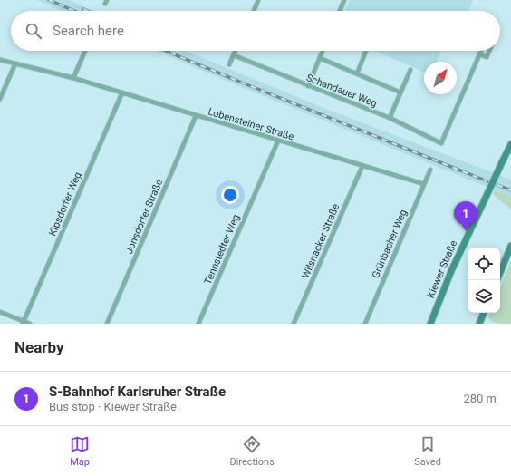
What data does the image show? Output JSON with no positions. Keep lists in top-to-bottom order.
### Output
{
  "streets": {
    "street": [
      "Schandauer Weg",
      "Lobensteiner Straße",
      "Kipsdorfer Weg",
      "Jonsdorfer Straße",
      "Wilsnacker Straße",
      "Grünbacher Weg",
      "Tennstedter Weg",
      "Kiewer Straße"
    ]
  },
  "crossings": [
    ["Lobensteiner Straße", "Kipsdorfer Weg"],
    ["Lobensteiner Straße", "Jonsdorfer Straße"],
    ["Lobensteiner Straße", "Wilsnacker Straße"],
    ["Lobensteiner Straße", "Grünbacher Weg"],
    ["Lobensteiner Straße", "Tennstedter Weg"]
  ],
  "north": "top right",
  "page": {
    "search": "Search here",
    "pins": "1",
    "heading": "Nearby",
    "list": [
      {
        "mark": "1",
        "name": "S-Bahnhof Karlsruher Straße",
        "note": "Bus stop · Kiewer Straße",
        "value": "280 m"
      }
    ],
    "nav": ["Map", "Directions", "Saved"]
  }
}
